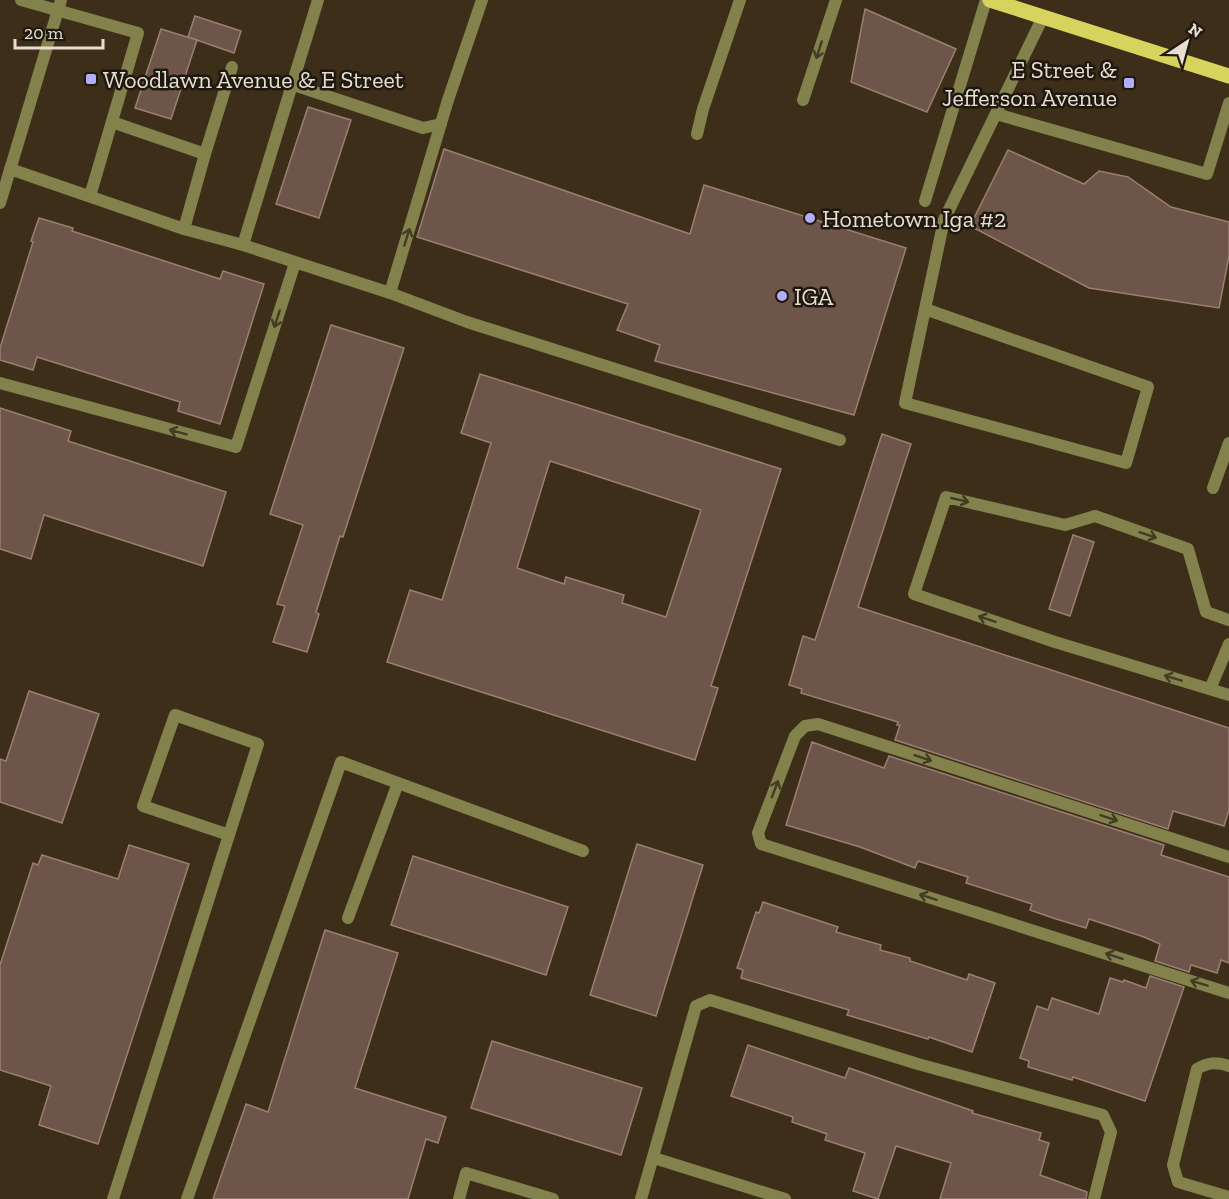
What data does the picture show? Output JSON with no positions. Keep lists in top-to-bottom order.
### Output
{
  "places": {
    "transit": ["Woodlawn Avenue & E Street", "E Street & Jefferson Avenue"],
    "other": ["Hometown Iga #2", "IGA"]
  },
  "scale_bar": "20 m",
  "north": "top right"
}
